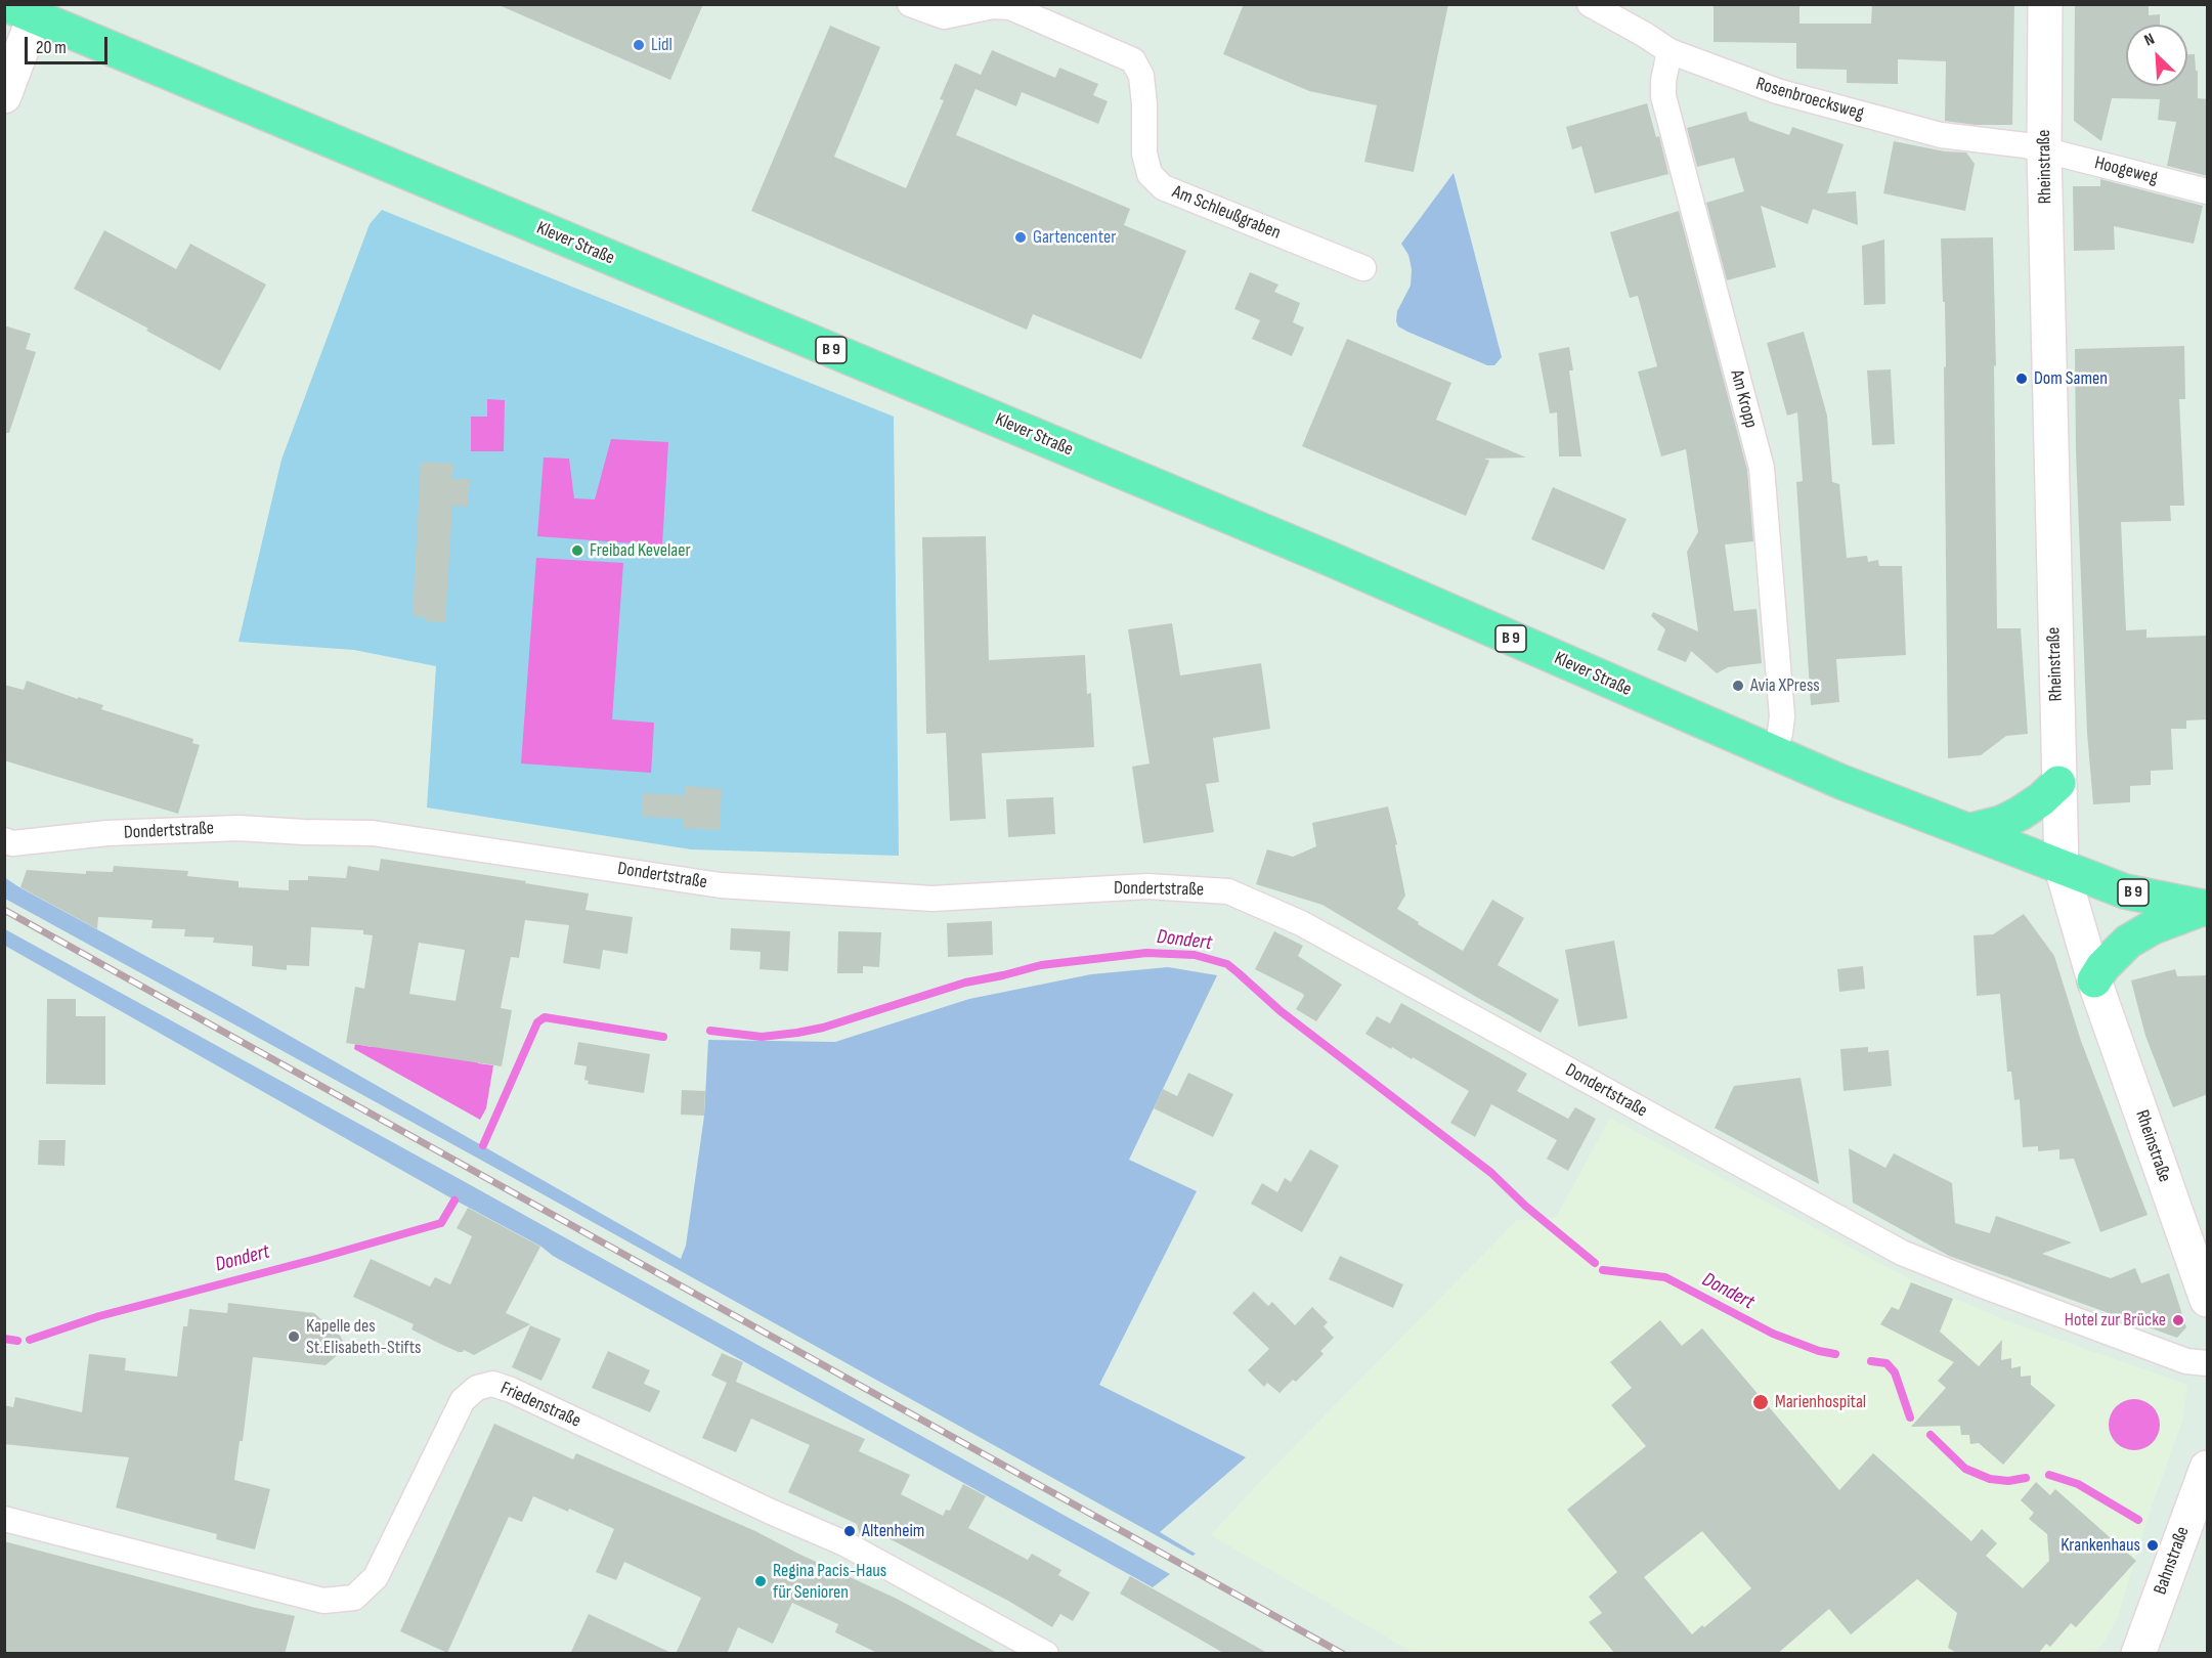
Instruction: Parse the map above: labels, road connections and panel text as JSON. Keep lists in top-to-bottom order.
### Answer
{
  "streets": {
    "main road": [
      "Rheinstraße",
      "Klever Straße",
      "B 9",
      "Bahnstraße"
    ],
    "street": [
      "Rosenbroecksweg",
      "Hoogeweg",
      "Am Schleußgraben",
      "Am Kropp",
      "Dondertstraße",
      "Friedenstraße"
    ]
  },
  "crossings": [
    ["Rosenbroecksweg", "Rheinstraße"],
    ["Rosenbroecksweg", "Hoogeweg"],
    ["Rosenbroecksweg", "Am Kropp"],
    ["Rheinstraße", "Hoogeweg"],
    ["Rheinstraße", "Klever Straße"],
    ["Rheinstraße", "B 9"],
    ["Klever Straße", "B 9"],
    ["Klever Straße", "Am Kropp"]
  ],
  "water": ["Dondert"],
  "places": [
    "Lidl",
    "Gartencenter",
    "Dom Samen",
    "Freibad Kevelaer",
    "Avia XPress",
    "Hotel zur Brücke",
    "Kapelle des St.Elisabeth-Stifts",
    "Marienhospital",
    "Altenheim",
    "Krankenhaus",
    "Regina Pacis-Haus für Senioren"
  ],
  "scale_bar": "20 m",
  "north": "top left"
}
